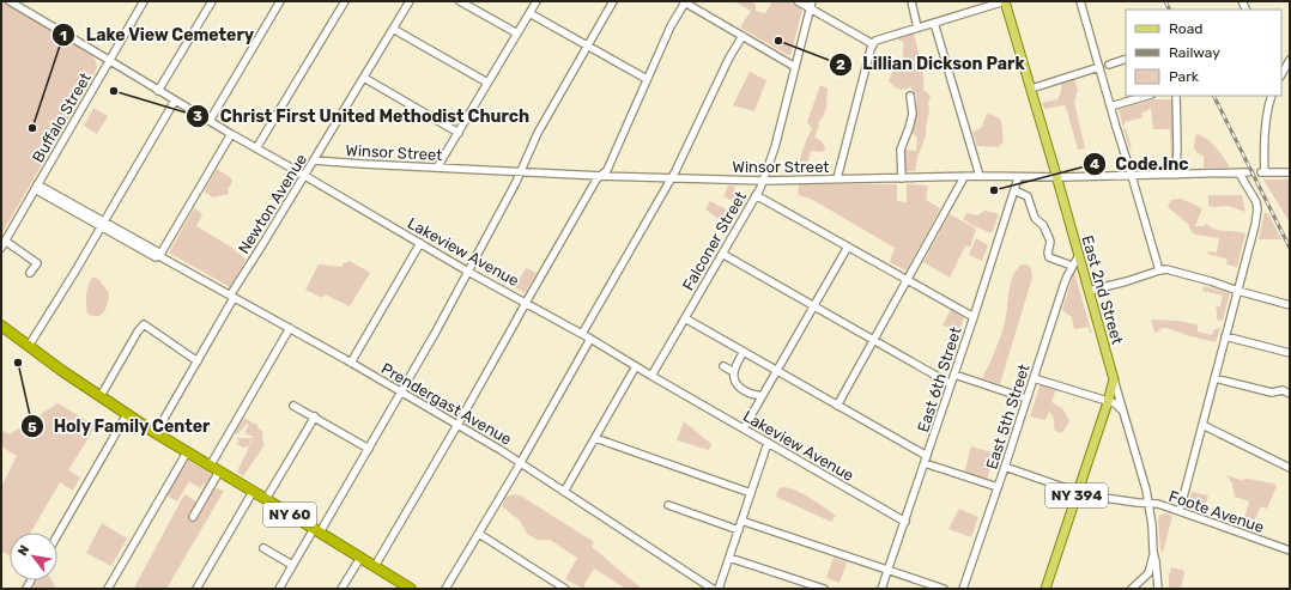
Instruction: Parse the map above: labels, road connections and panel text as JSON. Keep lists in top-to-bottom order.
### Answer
{
  "streets": {
    "highway": ["NY 60"],
    "main road": ["East 2nd Street", "NY 394"],
    "street": [
      "Buffalo Street",
      "Winsor Street",
      "Newton Avenue",
      "Falconer Street",
      "Lakeview Avenue",
      "East 6th Street",
      "Prendergast Avenue",
      "East 5th Street",
      "Foote Avenue"
    ]
  },
  "crossings": [
    ["Buffalo Street", "Lakeview Avenue"],
    ["Buffalo Street", "Prendergast Avenue"],
    ["Winsor Street", "Newton Avenue"],
    ["Winsor Street", "Falconer Street"],
    ["Winsor Street", "East 2nd Street"],
    ["Winsor Street", "East 6th Street"],
    ["Newton Avenue", "Lakeview Avenue"],
    ["Newton Avenue", "Prendergast Avenue"],
    ["Newton Avenue", "NY 60"],
    ["Falconer Street", "Lakeview Avenue"],
    ["Lakeview Avenue", "East 6th Street"],
    ["East 2nd Street", "East 5th Street"],
    ["East 2nd Street", "NY 394"],
    ["East 2nd Street", "Foote Avenue"],
    ["East 5th Street", "Foote Avenue"],
    ["NY 394", "Foote Avenue"]
  ],
  "places": [
    "Lillian Dickson Park",
    "Christ First United Methodist Church",
    "Lake View Cemetery",
    "Code.Inc",
    "Holy Family Center"
  ],
  "legend": ["Road", "Railway", "Park"],
  "north": "top left"
}
